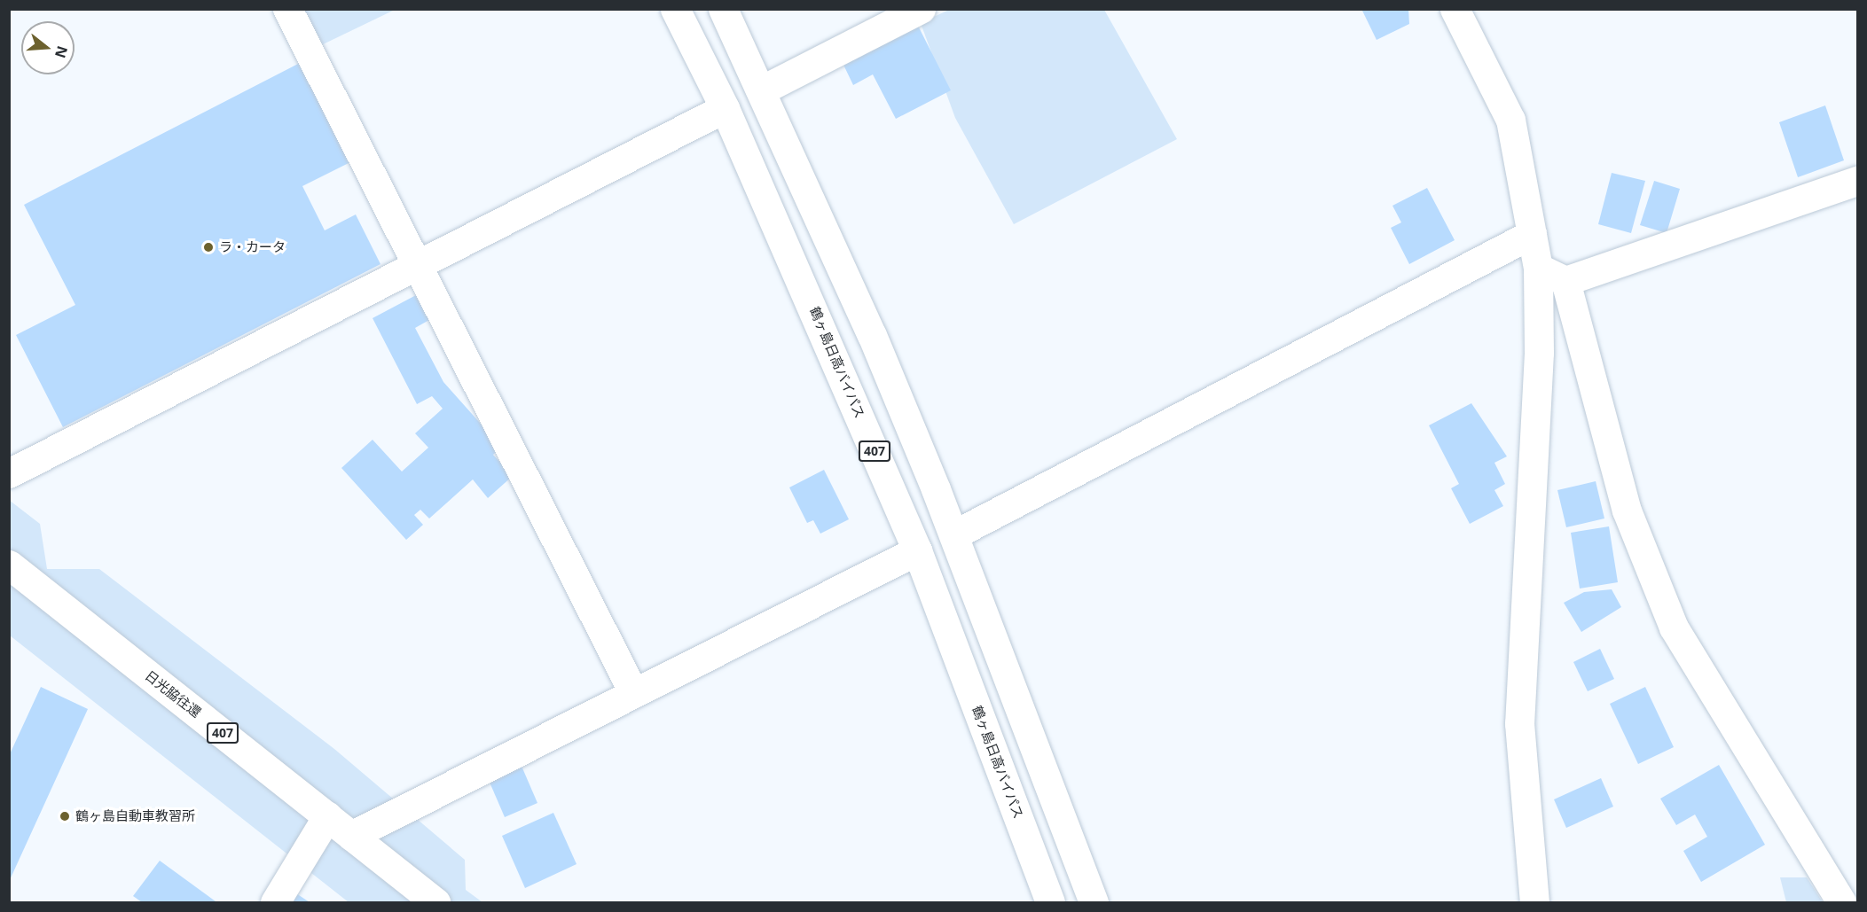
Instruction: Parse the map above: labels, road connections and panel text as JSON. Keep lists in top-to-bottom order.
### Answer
{
  "streets": {
    "main road": ["鶴ヶ島日高バイパス", "407", "日光脇往還"]
  },
  "places": ["ラ・カータ", "鶴ヶ島自動車教習所"],
  "north": "right"
}
